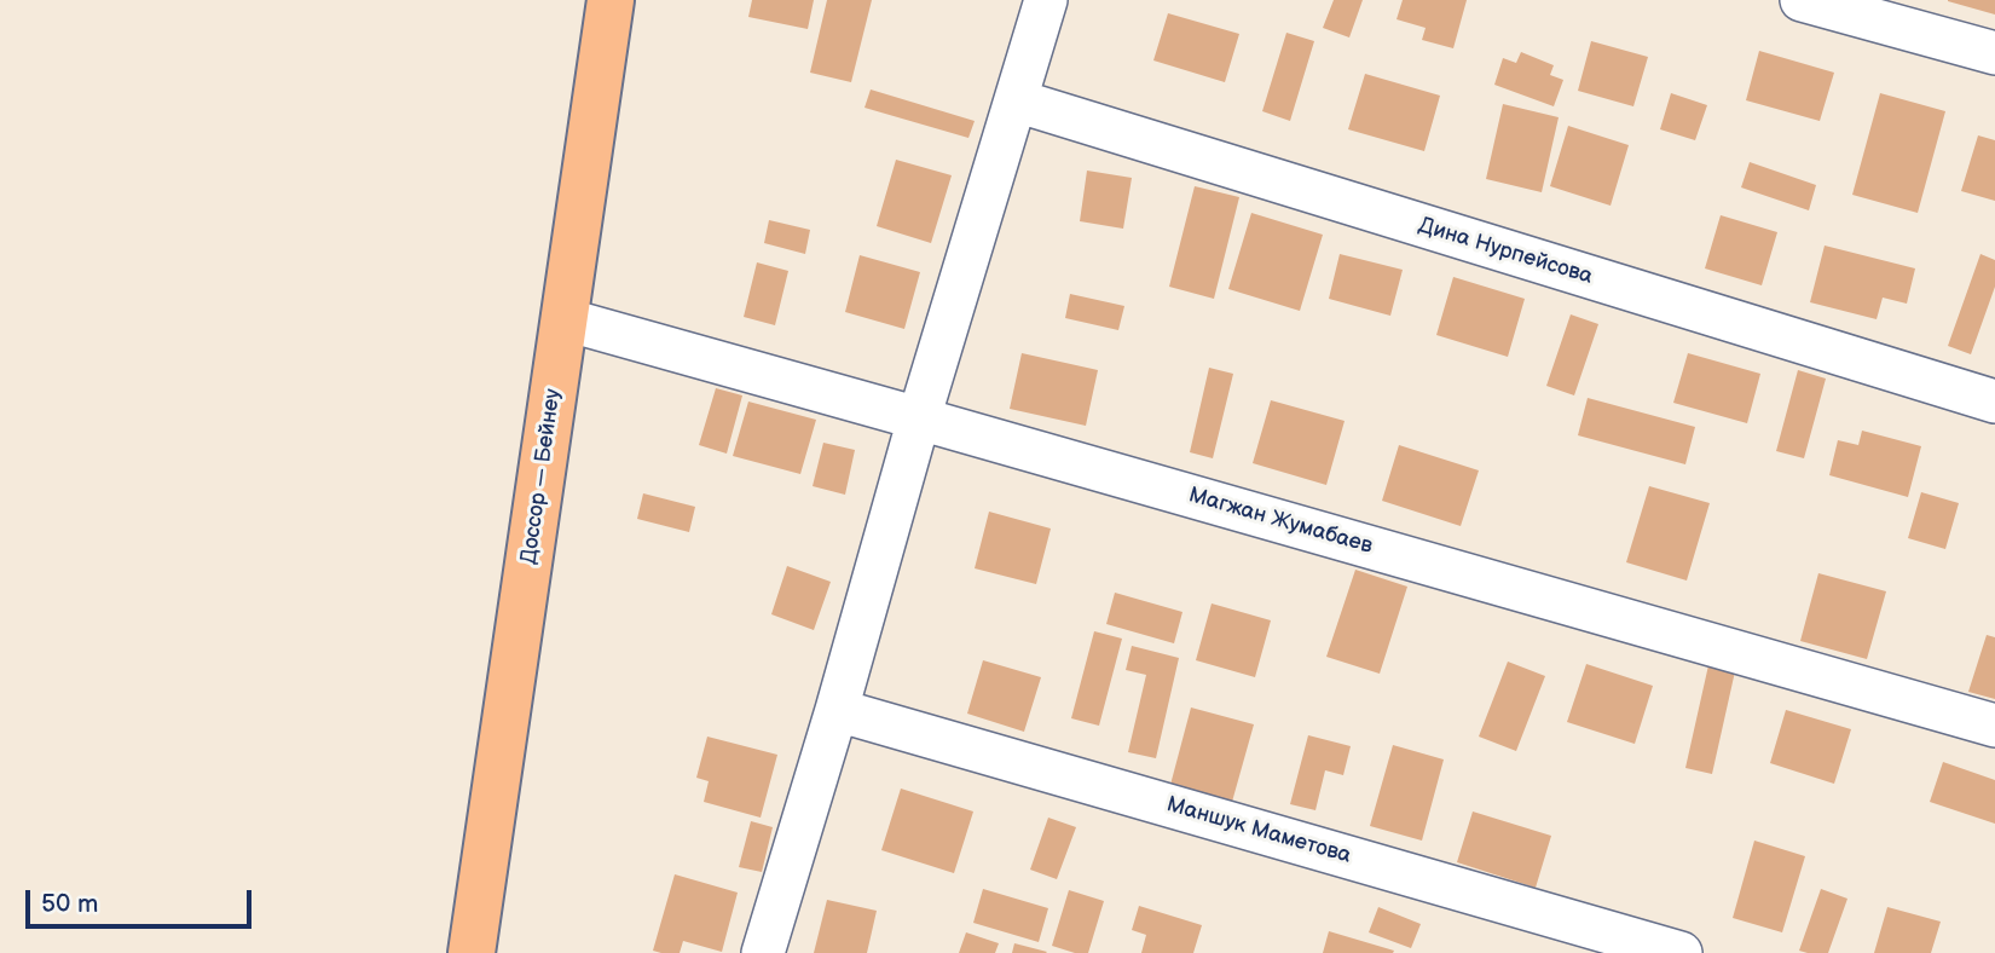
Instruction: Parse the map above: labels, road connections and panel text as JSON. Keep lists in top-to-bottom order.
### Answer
{
  "streets": {
    "highway": ["Доссор — Бейнеу"],
    "street": ["Дина Нурпейсова", "Магжан Жумабаев", "Маншук Маметова"]
  },
  "crossings": [
    ["Доссор — Бейнеу", "Магжан Жумабаев"]
  ],
  "scale_bar": "50 m"
}
